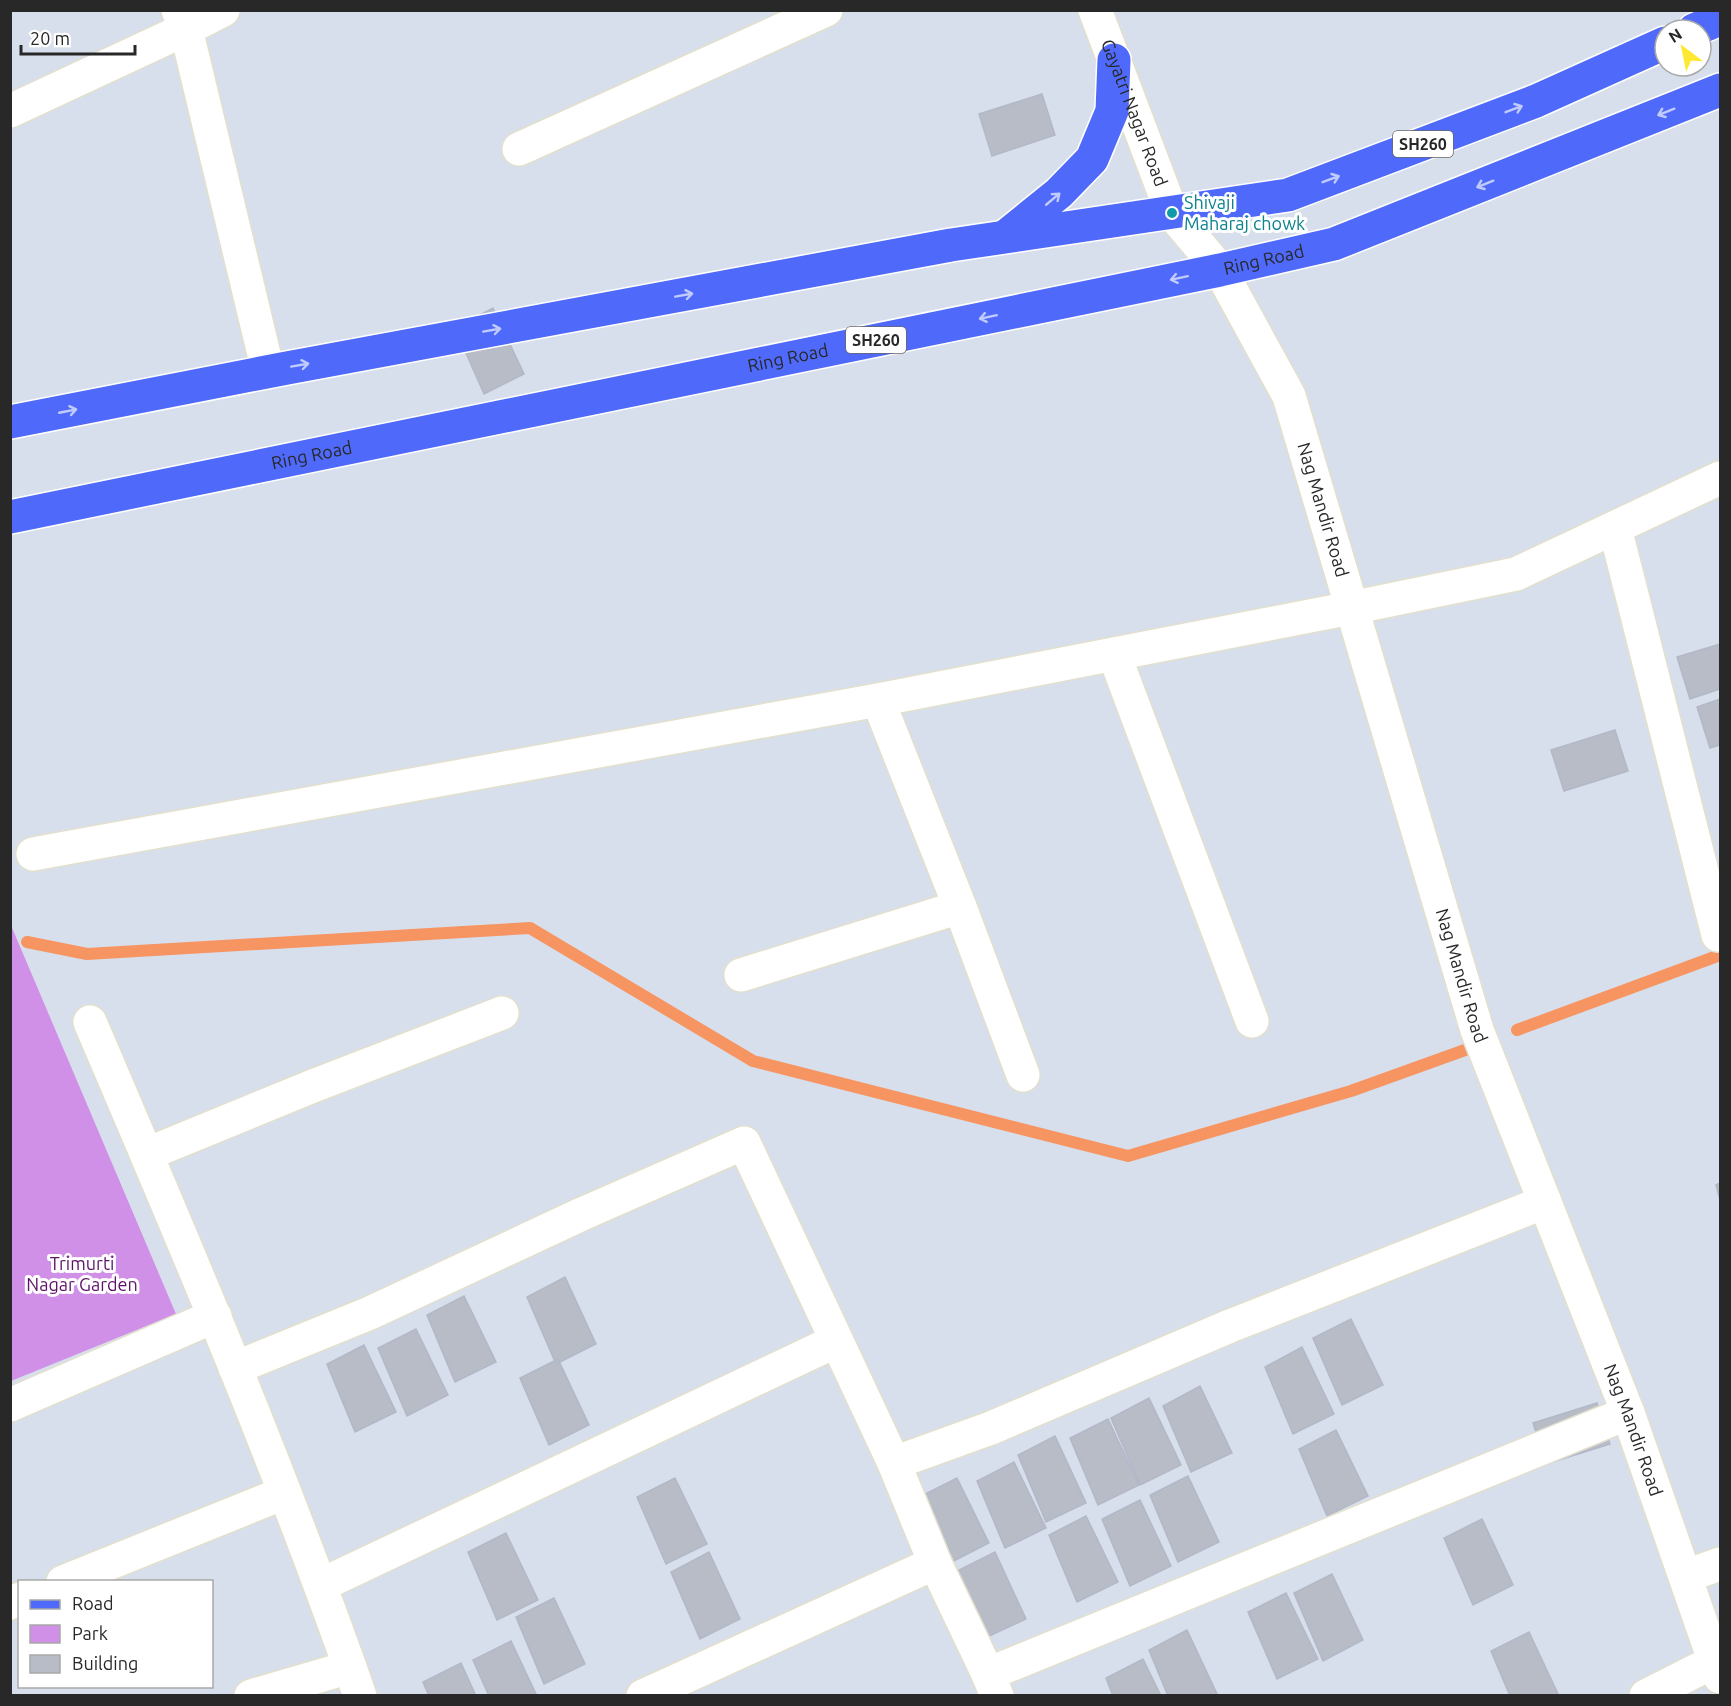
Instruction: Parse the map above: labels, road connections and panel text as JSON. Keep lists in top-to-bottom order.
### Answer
{
  "streets": {
    "main road": ["SH260", "Ring Road"],
    "street": ["Gayatri Nagar Road", "Nag Mandir Road"]
  },
  "crossings": [
    ["Gayatri Nagar Road", "SH260"],
    ["Gayatri Nagar Road", "Ring Road"],
    ["Gayatri Nagar Road", "Nag Mandir Road"],
    ["Ring Road", "Nag Mandir Road"]
  ],
  "parks": ["Trimurti Nagar Garden"],
  "places": ["Shivaji Maharaj chowk"],
  "legend": ["Road", "Park", "Building"],
  "scale_bar": "20 m",
  "north": "top left"
}
